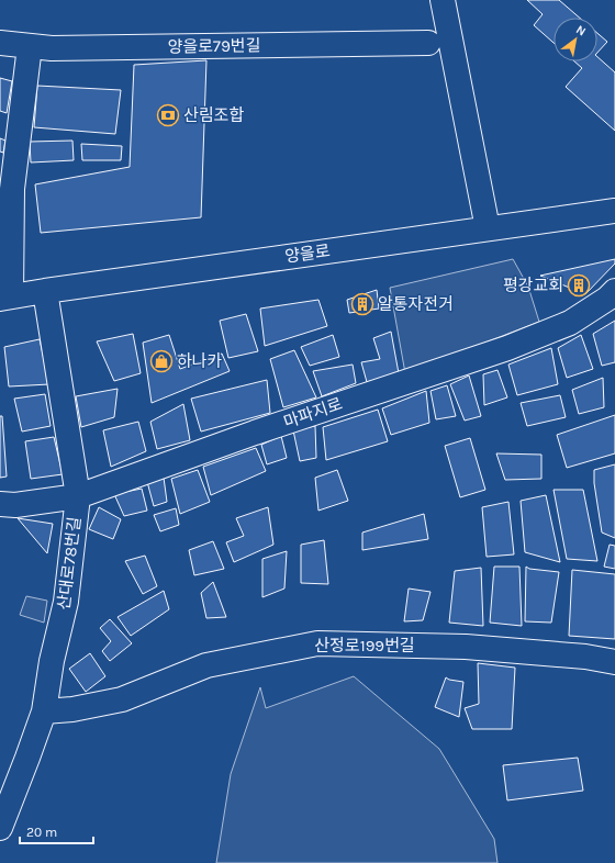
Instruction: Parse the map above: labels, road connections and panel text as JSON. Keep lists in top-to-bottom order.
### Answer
{
  "streets": {
    "street": [
      "양을로79번길",
      "양을로",
      "마파지로",
      "산대로78번길",
      "산정로199번길"
    ]
  },
  "crossings": [
    ["양을로", "산대로78번길"],
    ["마파지로", "산대로78번길"],
    ["산대로78번길", "산정로199번길"]
  ],
  "places": {
    "bank": ["산림조합"],
    "building": ["평강교회", "알통자전거"],
    "shop": ["하나카"]
  },
  "scale_bar": "20 m",
  "north": "top right"
}
